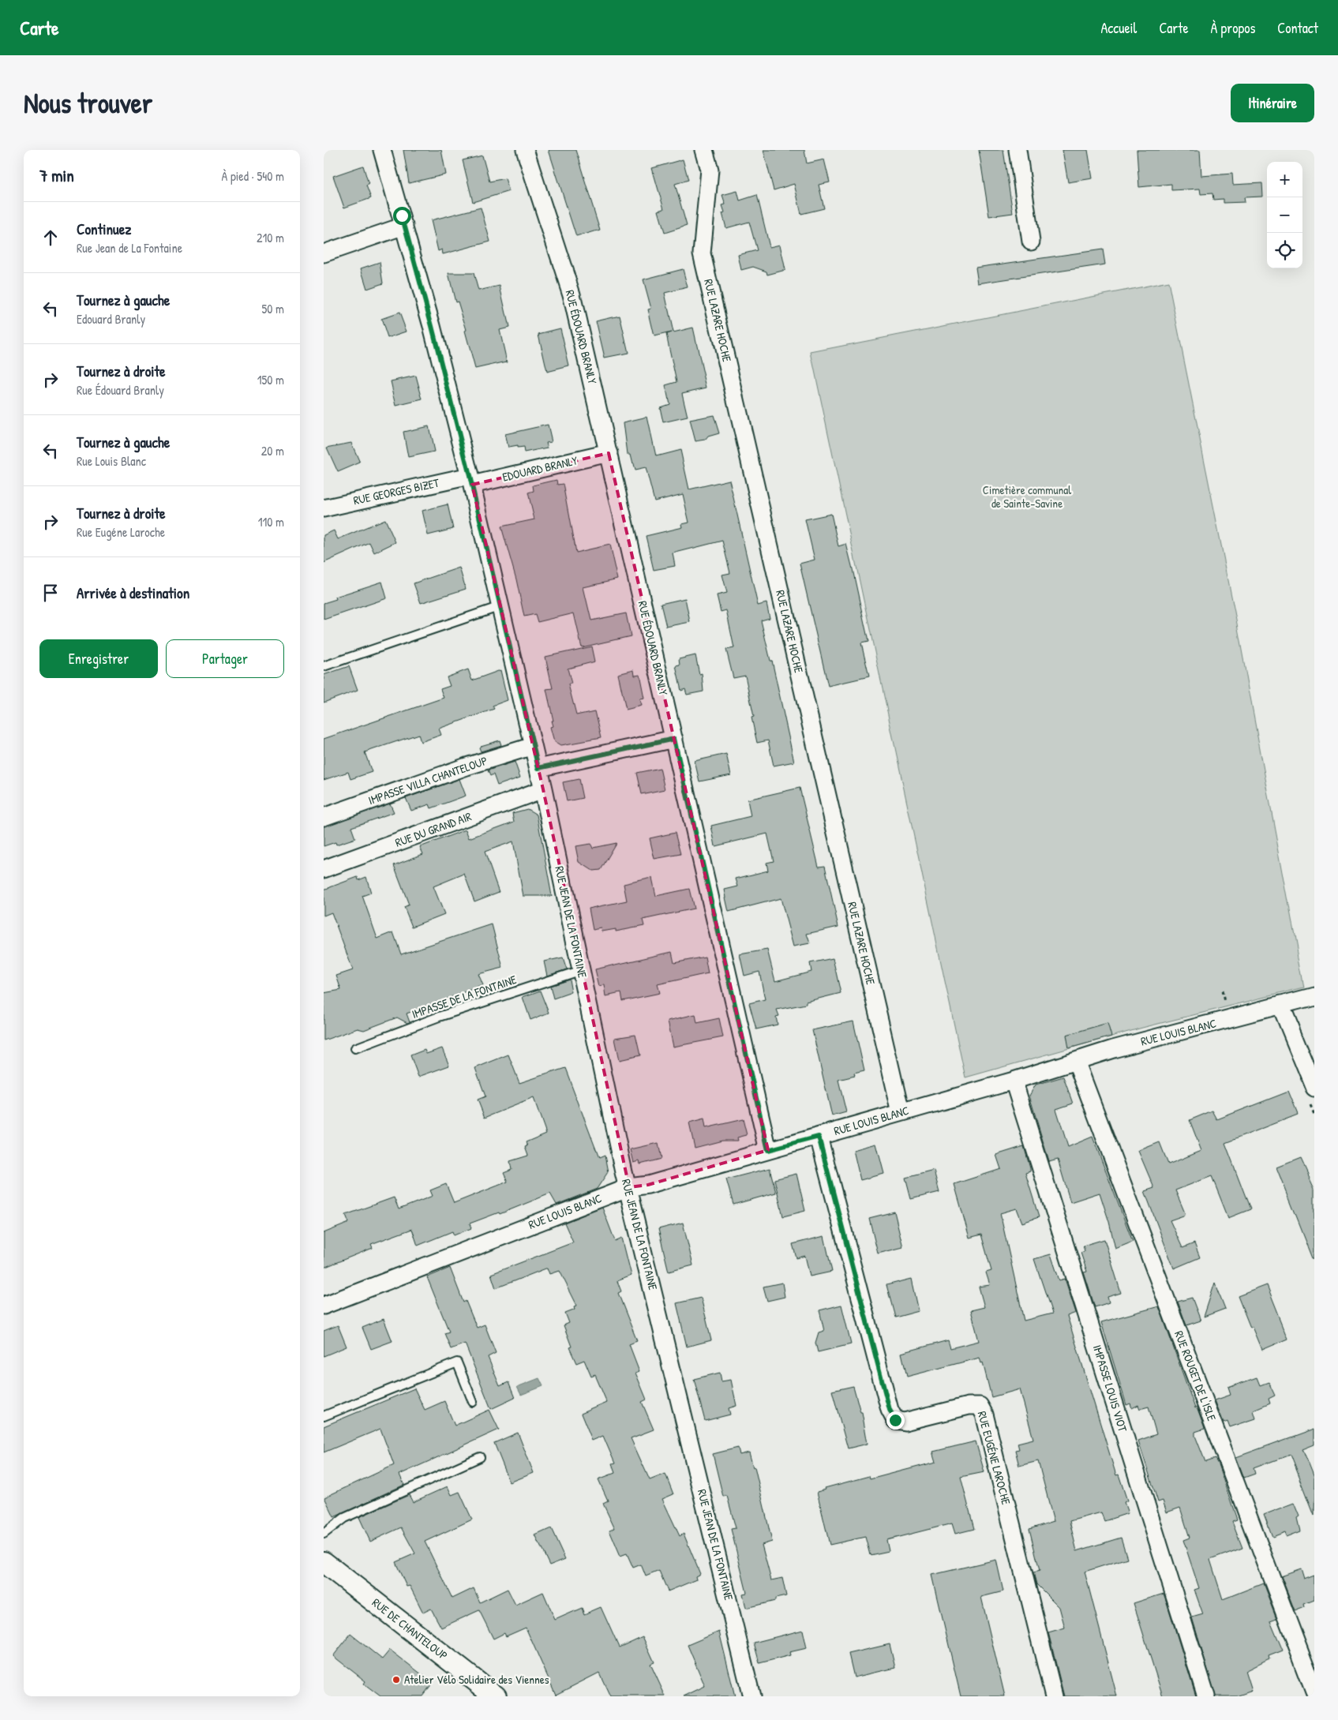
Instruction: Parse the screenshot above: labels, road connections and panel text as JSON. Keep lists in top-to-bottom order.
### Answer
{
  "streets": {
    "street": [
      "RUE LAZARE HOCHE",
      "RUE ÉDOUARD BRANLY",
      "EDOUARD BRANLY",
      "RUE GEORGES BIZET",
      "IMPASSE VILLA CHANTELOUP",
      "RUE DU GRAND AIR",
      "RUE JEAN DE LA FONTAINE",
      "RUE LOUIS BLANC",
      "RUE ROUGET DE L'ISLE",
      "IMPASSE LOUIS VIOT",
      "RUE EUGÉNE LAROCHE",
      "RUE DE CHANTELOUP"
    ],
    "lane": ["IMPASSE DE LA FONTAINE"]
  },
  "crossings": [
    ["RUE LAZARE HOCHE", "RUE LOUIS BLANC"],
    ["RUE ÉDOUARD BRANLY", "EDOUARD BRANLY"],
    ["RUE ÉDOUARD BRANLY", "RUE LOUIS BLANC"],
    ["EDOUARD BRANLY", "RUE GEORGES BIZET"],
    ["EDOUARD BRANLY", "RUE JEAN DE LA FONTAINE"],
    ["RUE GEORGES BIZET", "RUE JEAN DE LA FONTAINE"],
    ["IMPASSE VILLA CHANTELOUP", "RUE JEAN DE LA FONTAINE"],
    ["RUE DU GRAND AIR", "RUE JEAN DE LA FONTAINE"],
    ["RUE JEAN DE LA FONTAINE", "IMPASSE DE LA FONTAINE"],
    ["RUE JEAN DE LA FONTAINE", "RUE LOUIS BLANC"],
    ["RUE LOUIS BLANC", "RUE ROUGET DE L'ISLE"],
    ["RUE LOUIS BLANC", "IMPASSE LOUIS VIOT"],
    ["RUE LOUIS BLANC", "RUE EUGÉNE LAROCHE"]
  ],
  "parks": ["Cimetière communal de Sainte-Savine"],
  "places": ["Atelier Vélo Solidaire des Viennes"],
  "page": {
    "header": "Carte",
    "nav": [
      "Accueil",
      "Carte",
      "À propos",
      "Contact"
    ],
    "buttons": [
      "Itinéraire",
      ["Enregistrer", "Partager"]
    ],
    "title": "Nous trouver",
    "heading": ["7 min", "À pied · 540 m"],
    "map_buttons": ["+", "−"],
    "list": [
      ["Continuez", "Rue Jean de La Fontaine", "210 m"],
      ["Tournez à gauche", "Edouard Branly", "50 m"],
      ["Tournez à droite", "Rue Édouard Branly", "150 m"],
      ["Tournez à gauche", "Rue Louis Blanc", "20 m"],
      ["Tournez à droite", "Rue Eugéne Laroche", "110 m"],
      "Arrivée à destination"
    ]
  }
}
